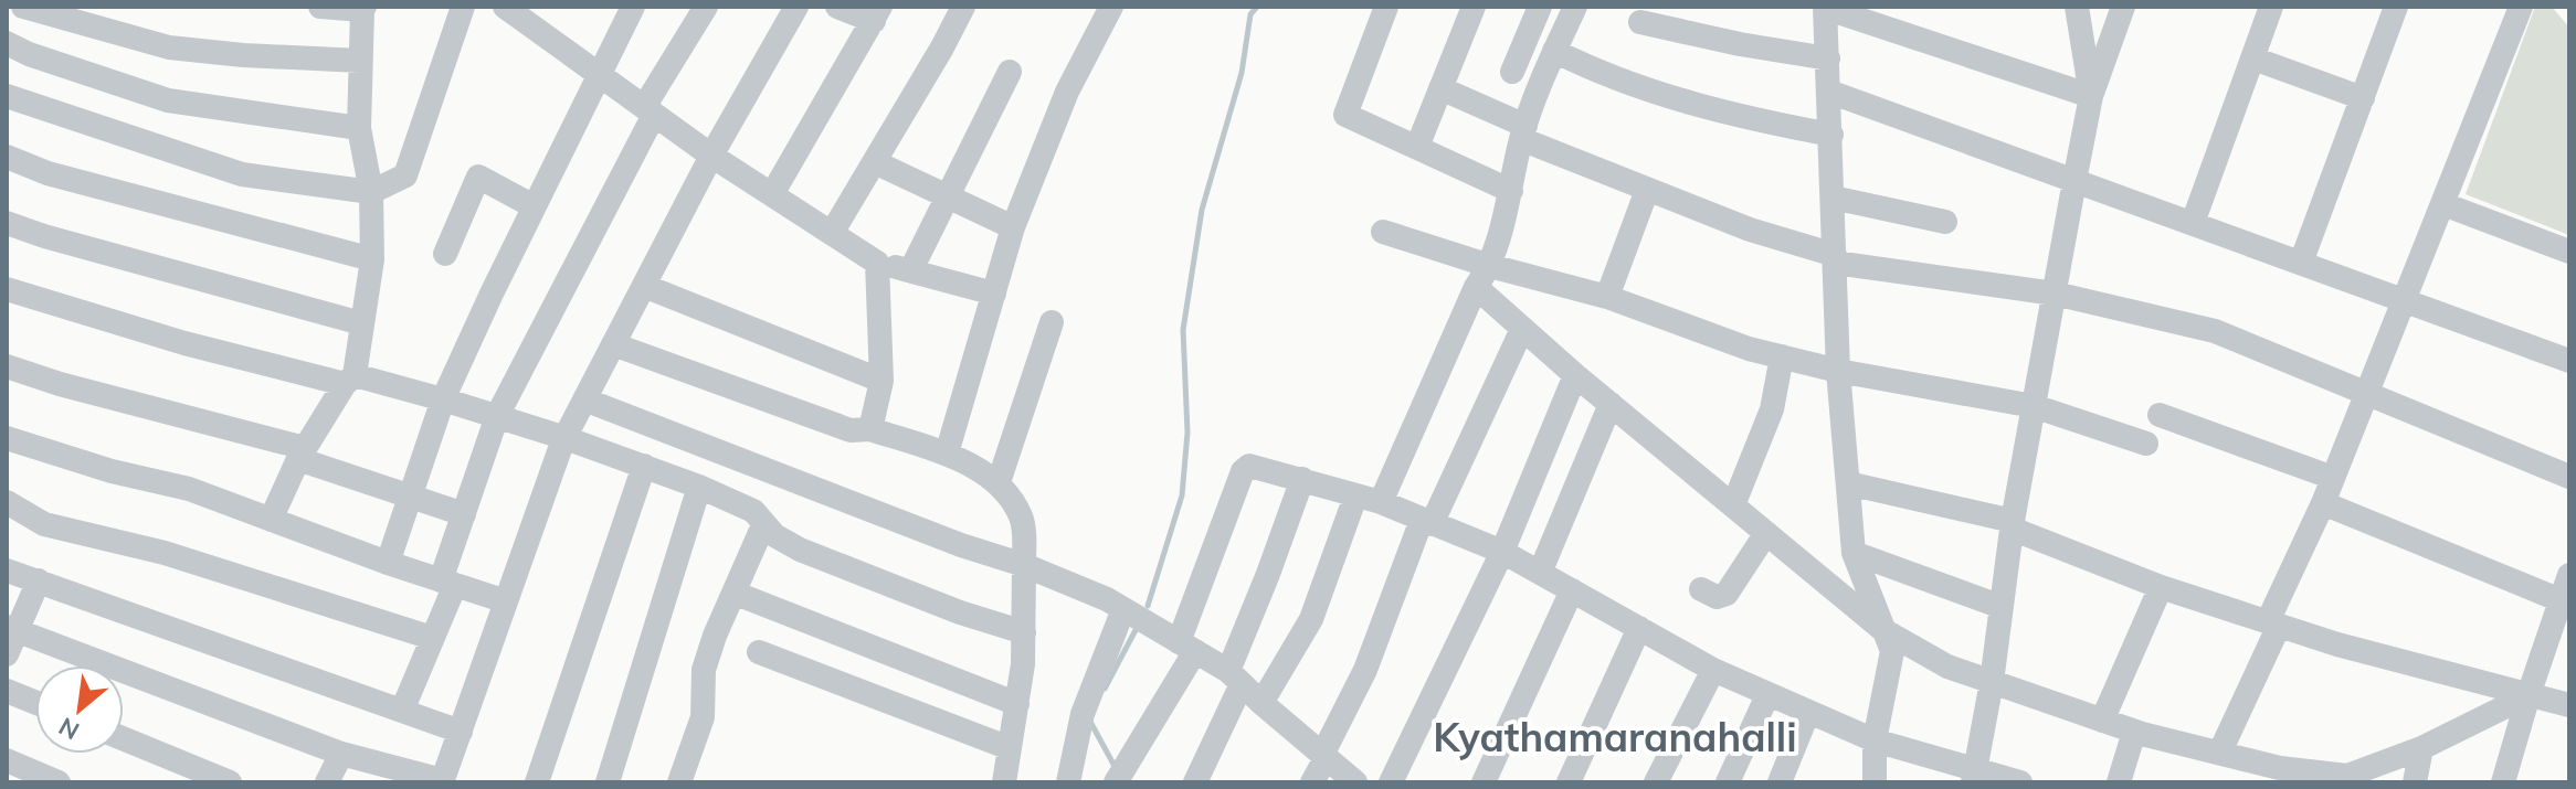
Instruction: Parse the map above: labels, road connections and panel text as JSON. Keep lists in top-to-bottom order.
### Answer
{
  "districts": ["Kyathamaranahalli"],
  "north": "bottom left"
}
